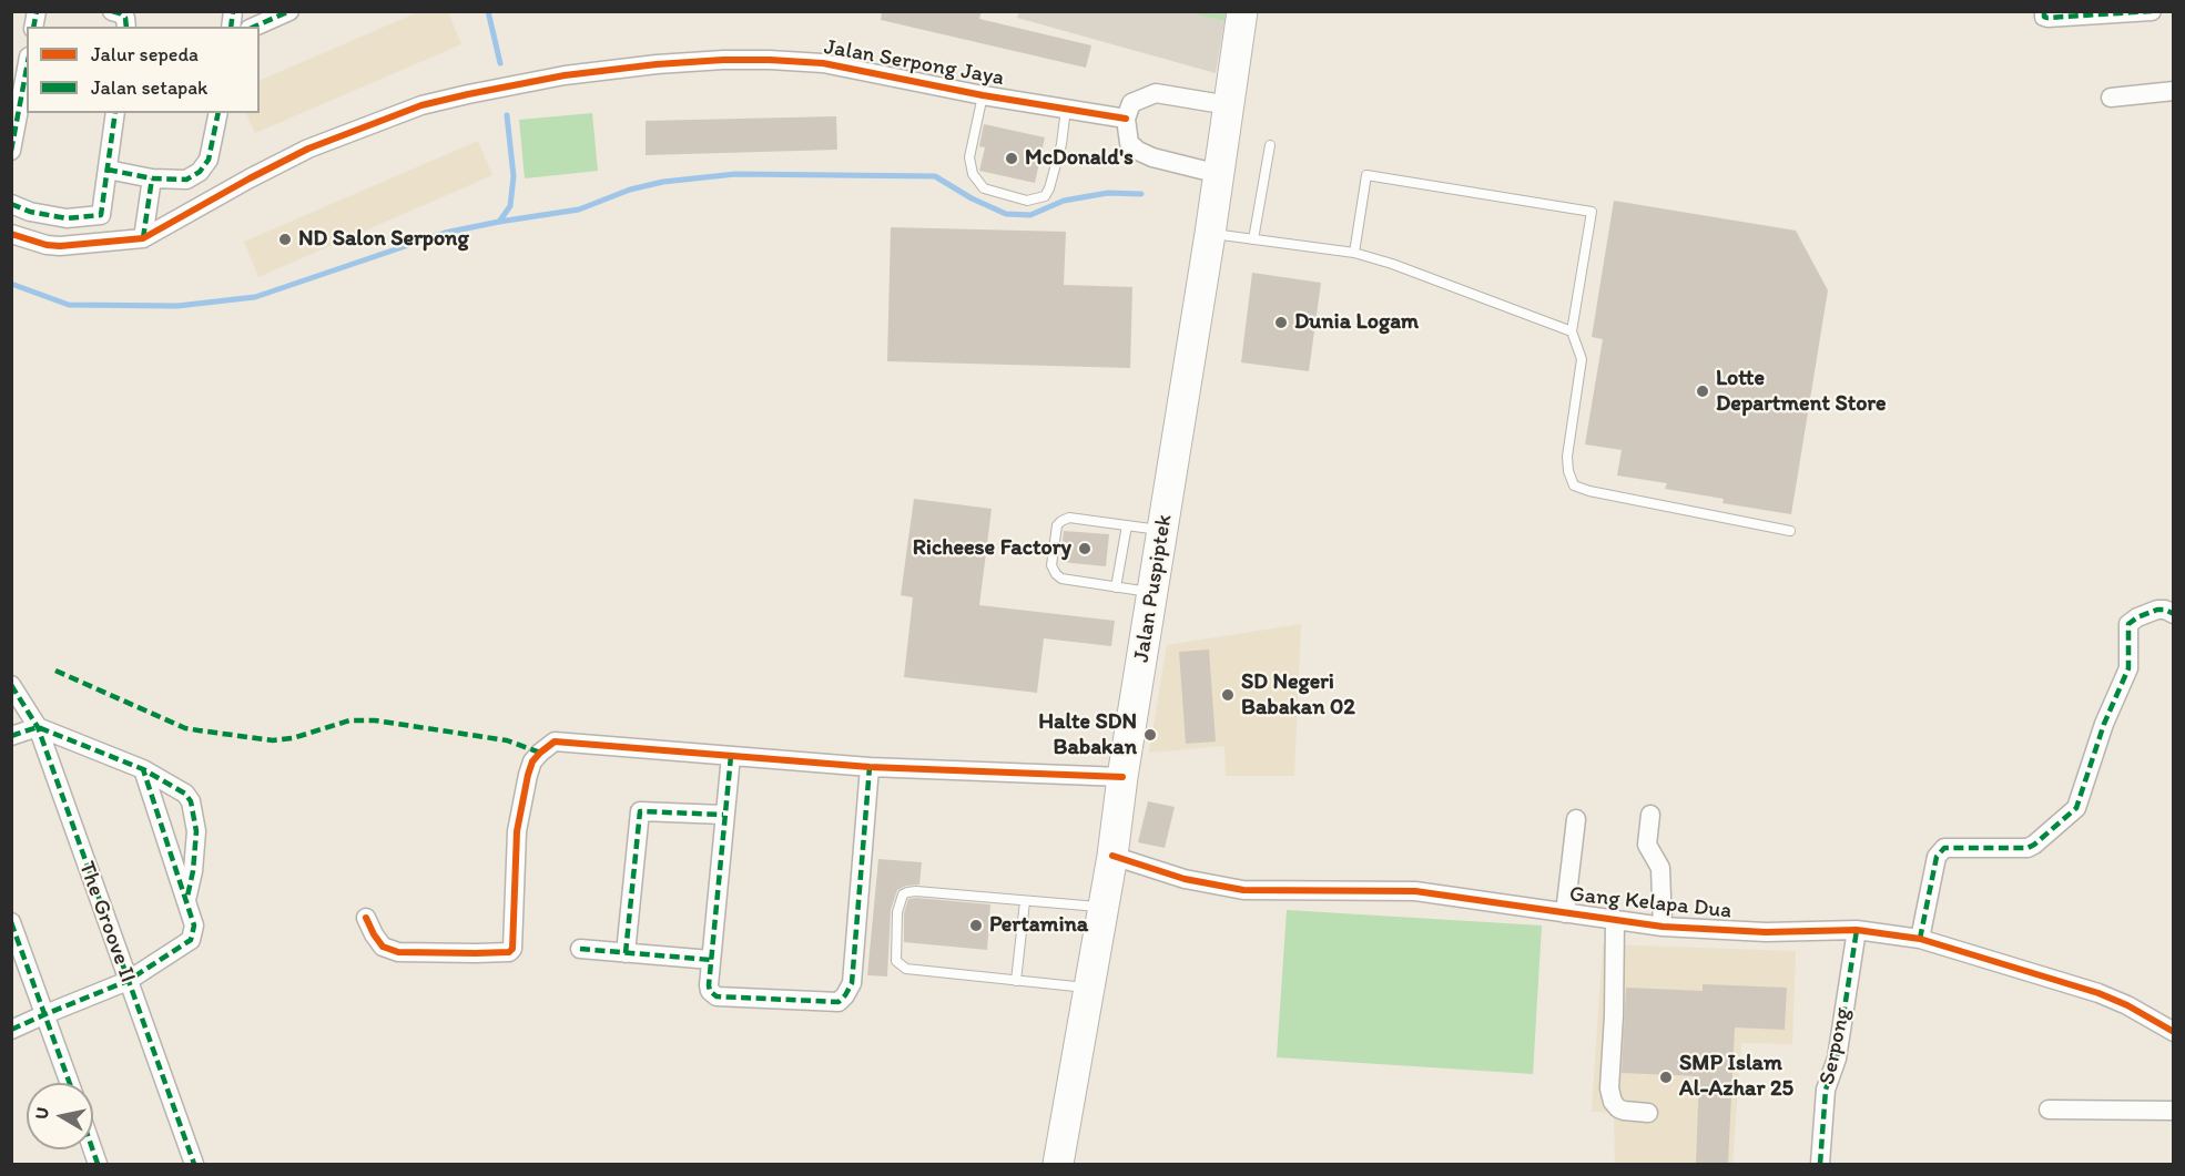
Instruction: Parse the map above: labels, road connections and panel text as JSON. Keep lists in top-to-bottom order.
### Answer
{
  "streets": {
    "main road": ["Jalan Puspiptek"],
    "street": [
      "Jalan Serpong Jaya",
      "Gang Kelapa Dua",
      "The Groove II",
      "Serpong"
    ]
  },
  "crossings": [
    ["Jalan Puspiptek", "Gang Kelapa Dua"],
    ["Gang Kelapa Dua", "Serpong"]
  ],
  "places": [
    "McDonald's",
    "ND Salon Serpong",
    "Dunia Logam",
    "Lotte Department Store",
    "Richeese Factory",
    "SD Negeri Babakan 02",
    "Halte SDN Babakan",
    "Pertamina",
    "SMP Islam Al-Azhar 25"
  ],
  "legend": ["Jalur sepeda", "Jalan setapak"],
  "north": "left"
}
